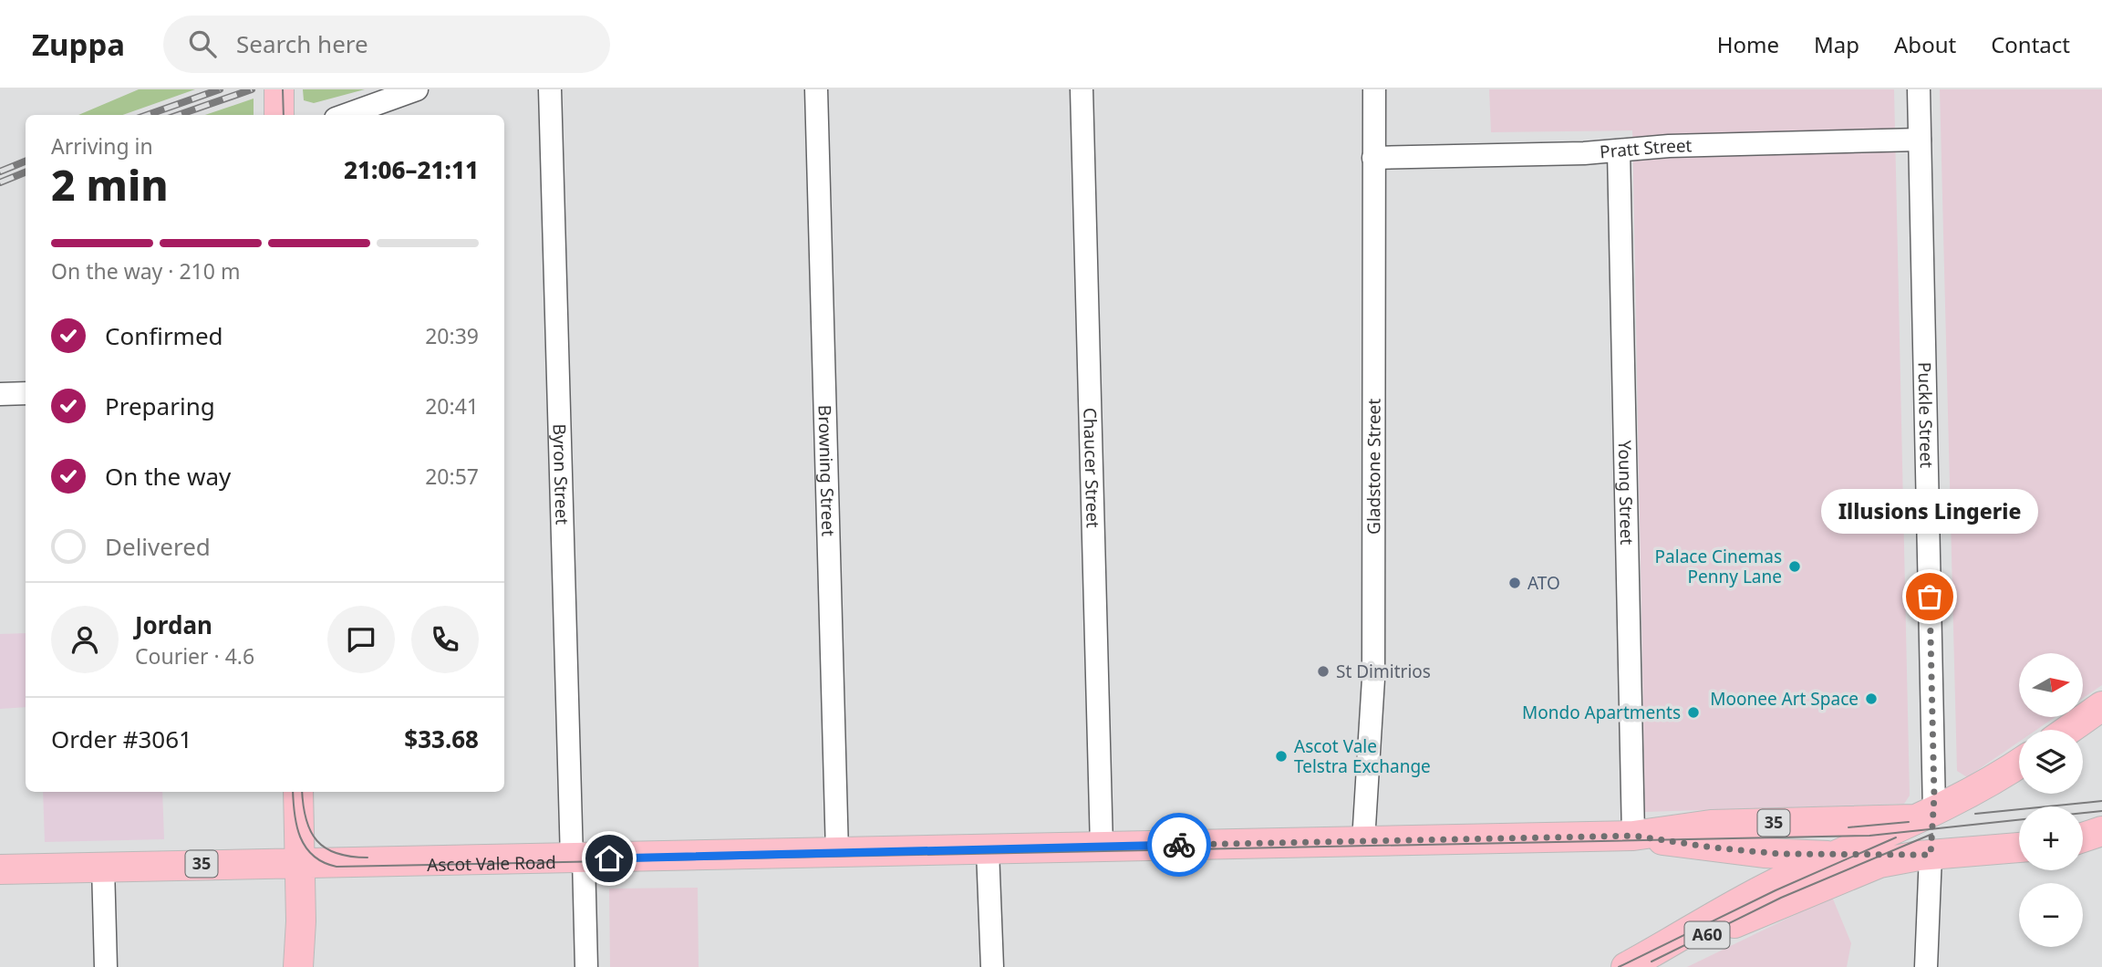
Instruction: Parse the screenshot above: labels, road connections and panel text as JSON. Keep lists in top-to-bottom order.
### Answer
{
  "streets": {
    "main road": [
      "Puckle Street",
      "35",
      "Ascot Vale Road",
      "A60"
    ],
    "street": [
      "Pratt Street",
      "Gladstone Street",
      "Chaucer Street",
      "Browning Street",
      "Byron Street",
      "Young Street"
    ]
  },
  "crossings": [
    ["Pratt Street", "Puckle Street"],
    ["Pratt Street", "Gladstone Street"],
    ["Pratt Street", "Young Street"],
    ["Puckle Street", "Ascot Vale Road"],
    ["Puckle Street", "A60"],
    ["Gladstone Street", "Ascot Vale Road"],
    ["Chaucer Street", "Ascot Vale Road"],
    ["Browning Street", "Ascot Vale Road"],
    ["Byron Street", "Ascot Vale Road"],
    ["Young Street", "Ascot Vale Road"],
    ["Ascot Vale Road", "A60"]
  ],
  "places": [
    "Palace Cinemas Penny Lane",
    "ATO",
    "Illusions Lingerie",
    "St Dimitrios",
    "Moonee Art Space",
    "Mondo Apartments",
    "Ascot Vale Telstra Exchange"
  ],
  "north": "right",
  "page": {
    "header": "Zuppa",
    "search": "Search here",
    "nav": [
      "Home",
      "Map",
      "About",
      "Contact"
    ],
    "heading": ["2 min", "Arriving in", "21:06–21:11"],
    "panel": [
      "Jordan",
      "Courier · 4.6",
      "Order #3061",
      "$33.68"
    ],
    "bar": "On the way · 210 m",
    "list": [
      ["Confirmed", "20:39"],
      ["Preparing", "20:41"],
      ["On the way", "20:57"],
      "Delivered"
    ],
    "bubble": "Illusions Lingerie",
    "map_buttons": ["+", "−"]
  }
}
